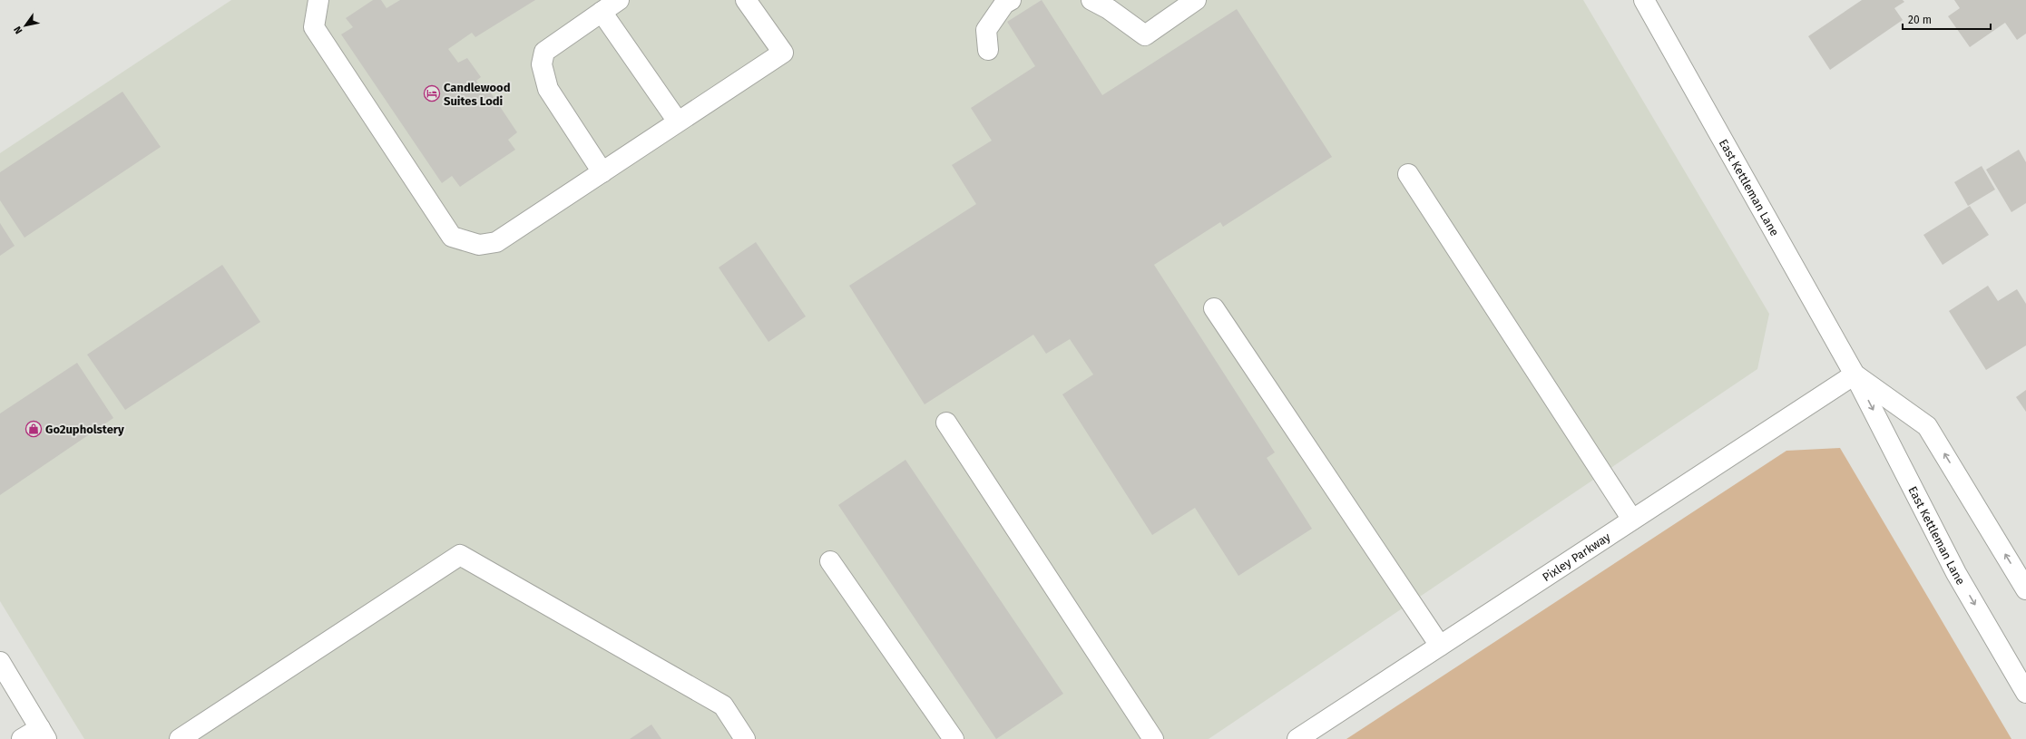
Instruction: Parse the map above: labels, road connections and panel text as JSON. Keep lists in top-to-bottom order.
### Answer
{
  "streets": {
    "street": ["East Kettleman Lane", "Pixley Parkway"]
  },
  "crossings": [
    ["East Kettleman Lane", "Pixley Parkway"]
  ],
  "places": {
    "hotel": ["Candlewood Suites Lodi"],
    "shop": ["Go2upholstery"]
  },
  "scale_bar": "20 m",
  "north": "bottom left"
}
